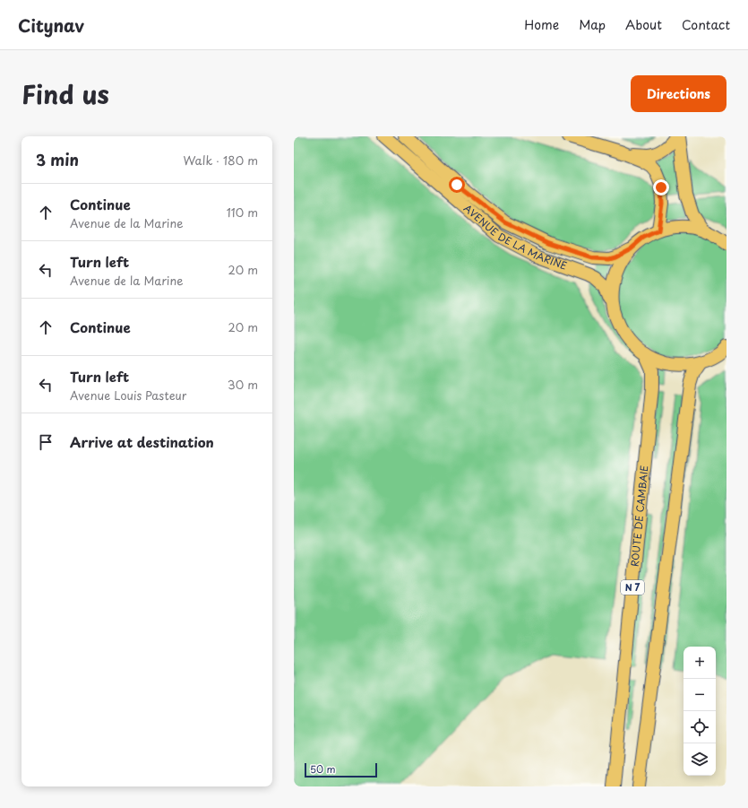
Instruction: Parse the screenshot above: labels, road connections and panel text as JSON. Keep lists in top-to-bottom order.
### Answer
{
  "streets": {
    "main road": ["AVENUE DE LA MARINE", "ROUTE DE CAMBAIE", "N 7"]
  },
  "scale_bar": "50 m",
  "page": {
    "header": "Citynav",
    "nav": [
      "Home",
      "Map",
      "About",
      "Contact"
    ],
    "title": "Find us",
    "buttons": "Directions",
    "heading": ["3 min", "Walk · 180 m"],
    "list": [
      ["Continue", "Avenue de la Marine", "110 m"],
      ["Turn left", "Avenue de la Marine", "20 m"],
      ["Continue", "20 m"],
      ["Turn left", "Avenue Louis Pasteur", "30 m"],
      "Arrive at destination"
    ],
    "map_buttons": ["+", "−"],
    "scale": "50 m"
  }
}
